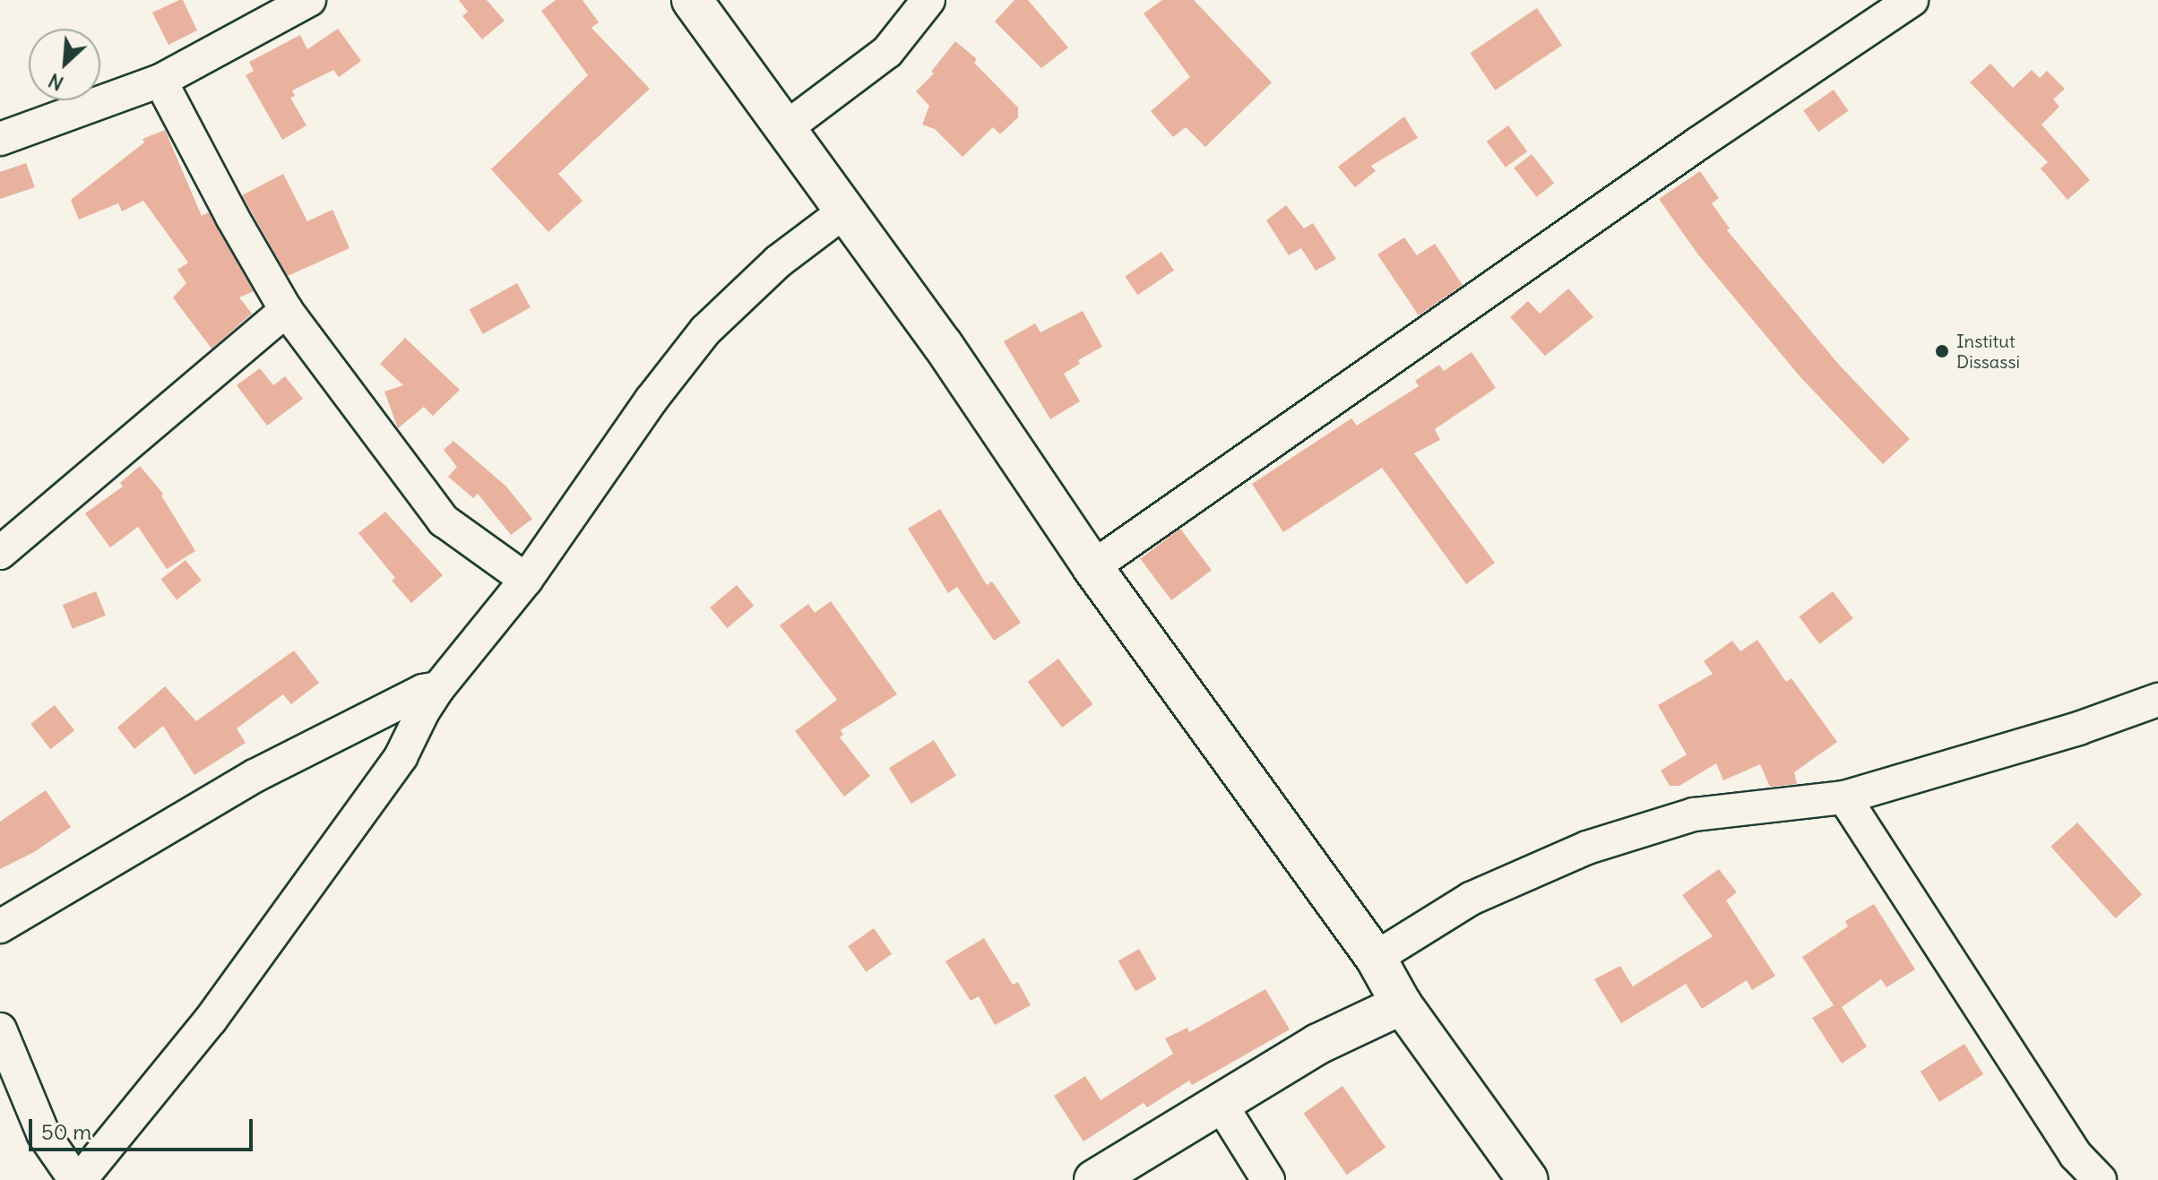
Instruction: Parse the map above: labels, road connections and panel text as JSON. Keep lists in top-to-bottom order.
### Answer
{
  "places": ["Institut Dissassi"],
  "scale_bar": "50 m",
  "north": "bottom left"
}
